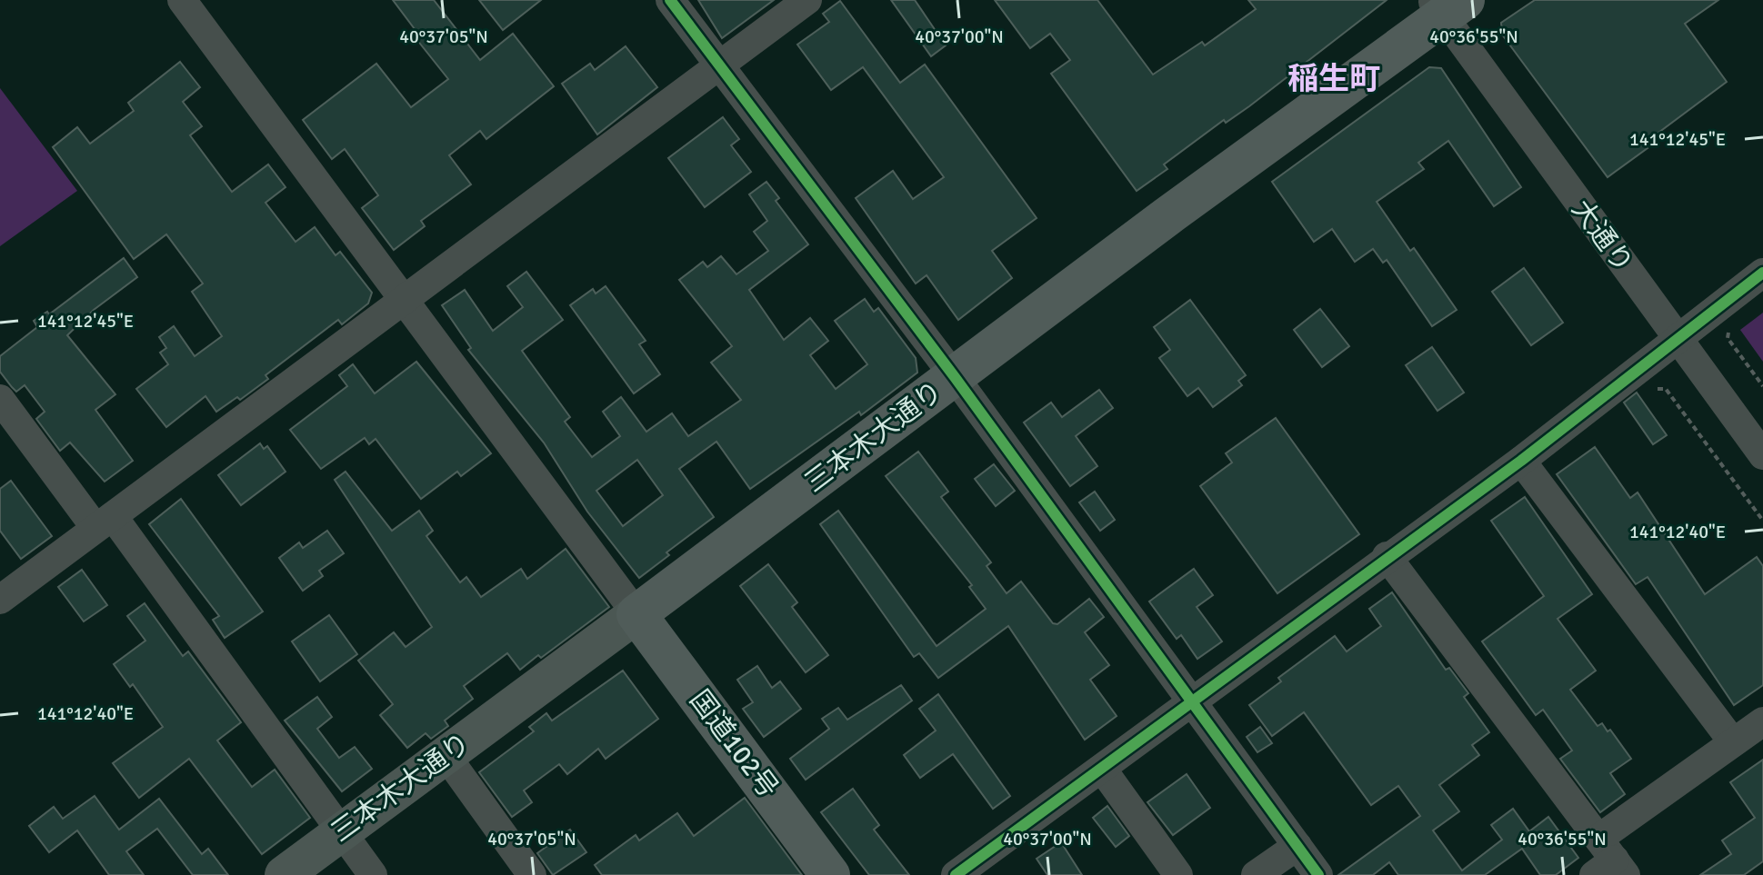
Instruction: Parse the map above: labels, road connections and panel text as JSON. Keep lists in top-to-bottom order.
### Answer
{
  "streets": {
    "highway": ["三本木大通り", "国道102号"],
    "street": ["大通り"]
  },
  "crossings": [
    ["大通り", "三本木大通り"],
    ["三本木大通り", "国道102号"]
  ],
  "districts": ["稲生町"],
  "coordinates": [
    "40°37'05\"N",
    "40°37'00\"N",
    "40°36'55\"N",
    "141°12'45\"E",
    "141°12'40\"E"
  ]
}
